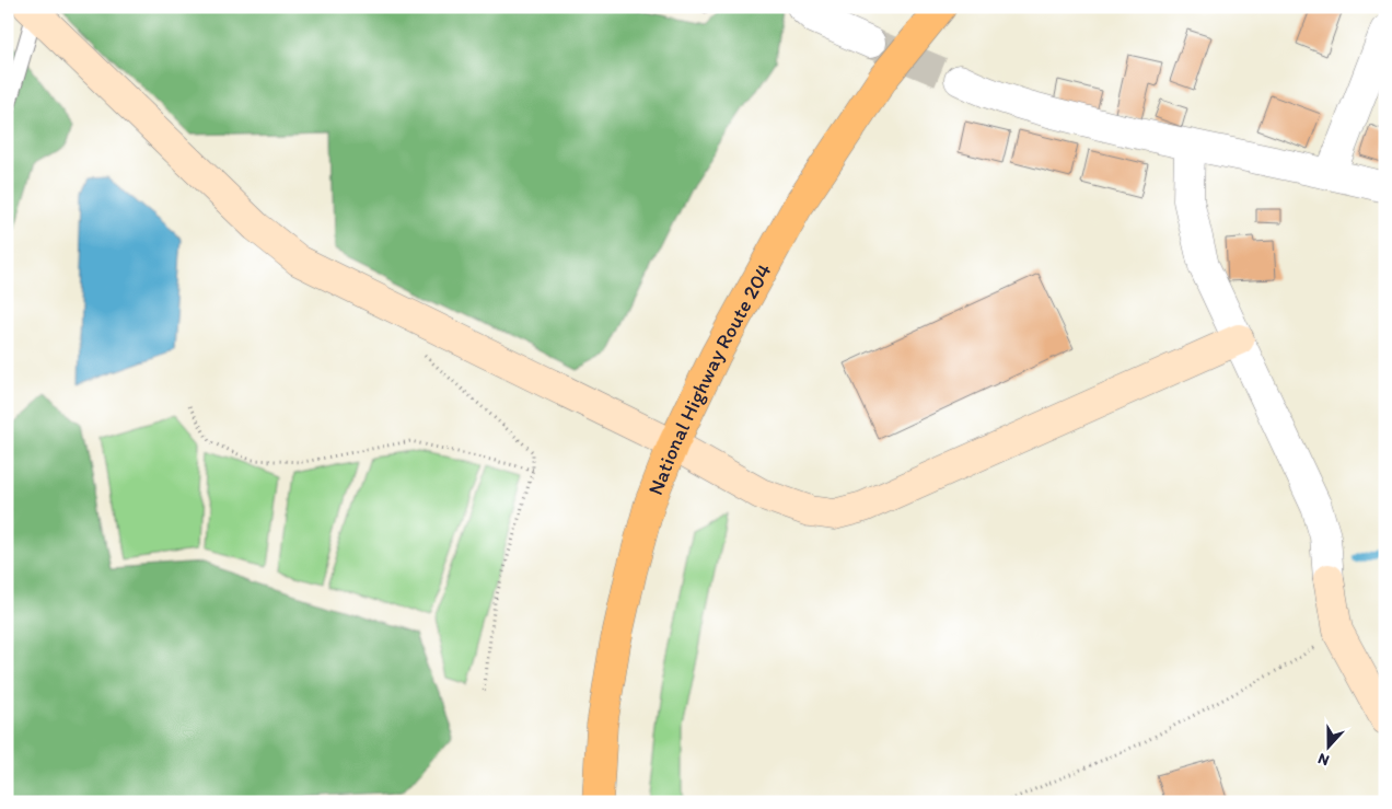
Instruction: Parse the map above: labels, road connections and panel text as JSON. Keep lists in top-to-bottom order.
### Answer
{
  "streets": {
    "highway": ["National Highway Route 204"]
  },
  "north": "bottom"
}
